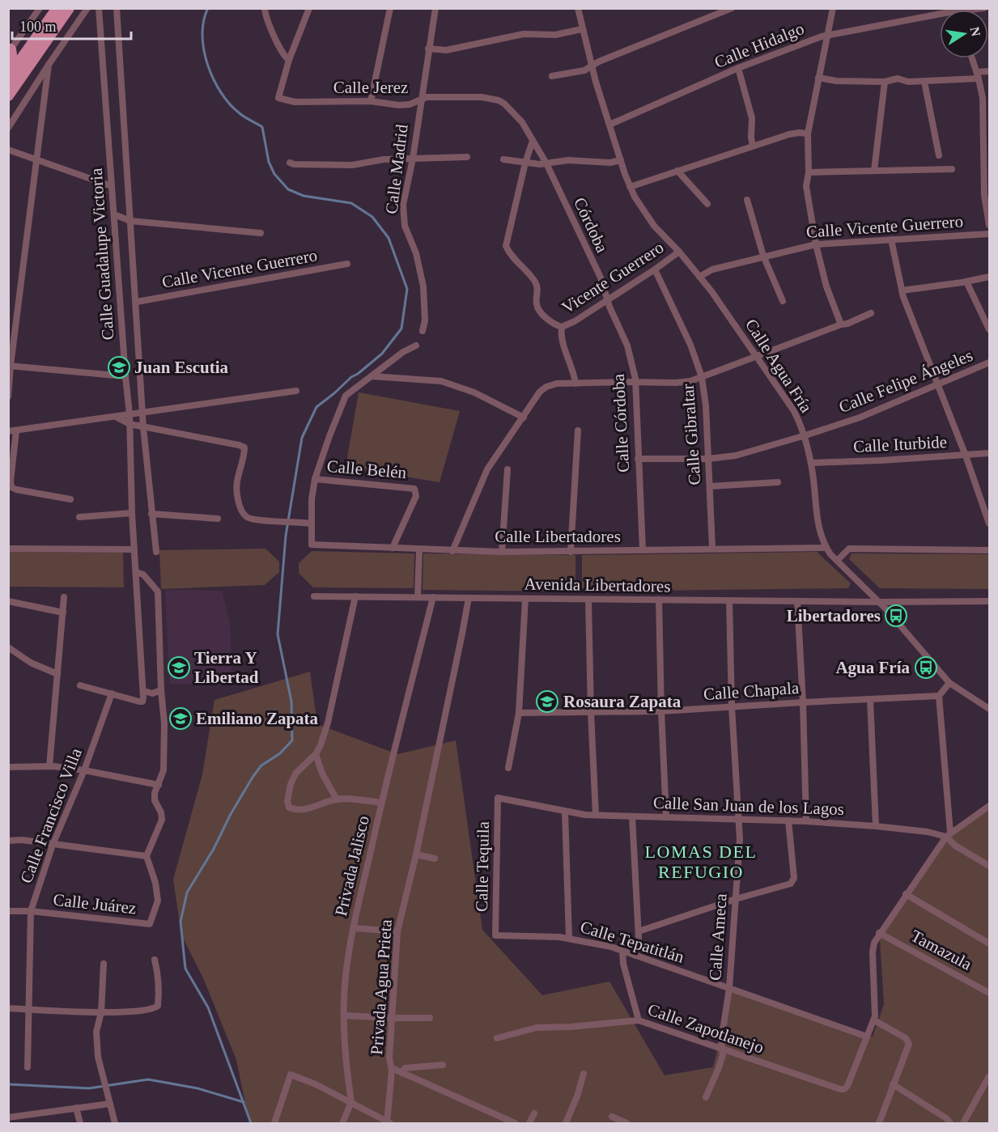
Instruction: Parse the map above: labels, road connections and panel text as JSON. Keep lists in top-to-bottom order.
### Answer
{
  "streets": {
    "street": [
      "Calle Hidalgo",
      "Calle Jerez",
      "Calle Madrid",
      "Córdoba",
      "Calle Vicente Guerrero",
      "Calle Guadalupe Victoria",
      "Vicente Guerrero",
      "Calle Agua Fría",
      "Calle Felipe Ángeles",
      "Calle Córdoba",
      "Calle Gibraltar",
      "Calle Iturbide",
      "Calle Belén",
      "Calle Libertadores",
      "Avenida Libertadores",
      "Calle Chapala",
      "Calle San Juan de los Lagos",
      "Calle Francisco Villa",
      "Privada Jalisco",
      "Calle Tequila",
      "Calle Juárez",
      "Calle Ameca",
      "Calle Tepatitlán",
      "Tamazula",
      "Privada Agua Prieta",
      "Calle Zapotlanejo"
    ]
  },
  "crossings": [
    ["Calle Hidalgo", "Calle Agua Fría"],
    ["Calle Jerez", "Calle Madrid"],
    ["Calle Jerez", "Córdoba"],
    ["Córdoba", "Vicente Guerrero"],
    ["Córdoba", "Calle Córdoba"],
    ["Calle Vicente Guerrero", "Calle Guadalupe Victoria"],
    ["Calle Vicente Guerrero", "Calle Agua Fría"],
    ["Calle Guadalupe Victoria", "Calle Francisco Villa"],
    ["Vicente Guerrero", "Calle Agua Fría"],
    ["Vicente Guerrero", "Calle Córdoba"],
    ["Vicente Guerrero", "Calle Gibraltar"],
    ["Calle Agua Fría", "Calle Felipe Ángeles"],
    ["Calle Agua Fría", "Calle Iturbide"],
    ["Calle Agua Fría", "Calle Libertadores"],
    ["Calle Agua Fría", "Avenida Libertadores"],
    ["Calle Felipe Ángeles", "Calle Córdoba"],
    ["Calle Felipe Ángeles", "Calle Gibraltar"],
    ["Calle Córdoba", "Calle Libertadores"],
    ["Calle Gibraltar", "Calle Libertadores"],
    ["Calle Belén", "Calle Libertadores"],
    ["Avenida Libertadores", "Privada Jalisco"],
    ["Avenida Libertadores", "Calle Ameca"],
    ["Avenida Libertadores", "Privada Agua Prieta"],
    ["Calle Chapala", "Calle Ameca"],
    ["Calle San Juan de los Lagos", "Calle Tequila"],
    ["Calle San Juan de los Lagos", "Calle Ameca"],
    ["Calle Francisco Villa", "Calle Juárez"],
    ["Calle Tequila", "Calle Tepatitlán"],
    ["Calle Ameca", "Calle Tepatitlán"],
    ["Calle Ameca", "Calle Zapotlanejo"],
    ["Calle Tepatitlán", "Calle Zapotlanejo"]
  ],
  "districts": ["LOMAS DEL REFUGIO"],
  "places": {
    "school or university": [
      "Juan Escutia",
      "Tierra Y Libertad",
      "Rosaura Zapata",
      "Emiliano Zapata"
    ],
    "bus stop": ["Libertadores", "Agua Fría"]
  },
  "scale_bar": "100 m",
  "north": "right"
}
